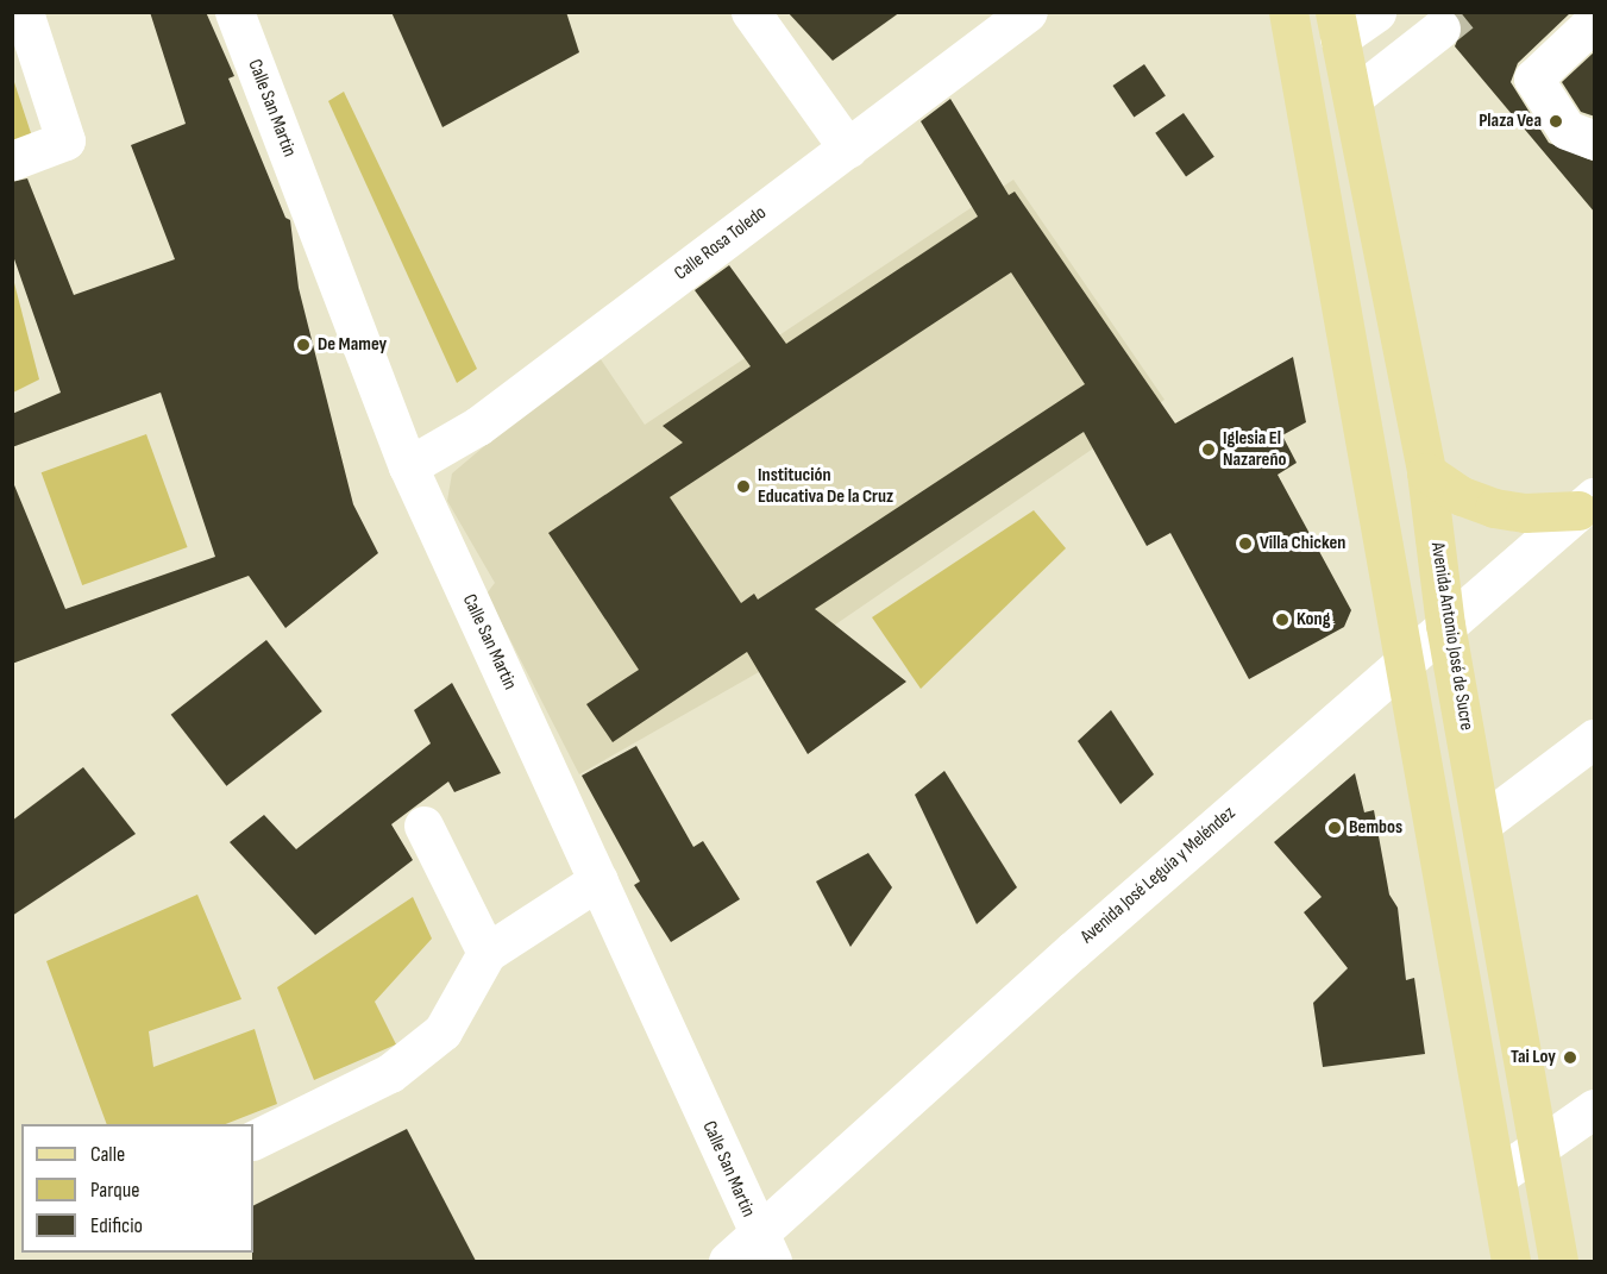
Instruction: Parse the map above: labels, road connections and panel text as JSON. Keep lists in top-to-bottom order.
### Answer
{
  "streets": {
    "main road": ["Avenida Antonio José de Sucre"],
    "street": ["Calle San Martin", "Calle Rosa Toledo", "Avenida José Leguía y Meléndez"]
  },
  "crossings": [
    ["Calle San Martin", "Calle Rosa Toledo"],
    ["Calle San Martin", "Avenida José Leguía y Meléndez"],
    ["Avenida Antonio José de Sucre", "Avenida José Leguía y Meléndez"]
  ],
  "places": [
    "Plaza Vea",
    "De Mamey",
    "Iglesia El Nazareño",
    "Institución Educativa De la Cruz",
    "Villa Chicken",
    "Kong",
    "Bembos",
    "Tai Loy"
  ],
  "legend": ["Calle", "Parque", "Edificio"]
}
